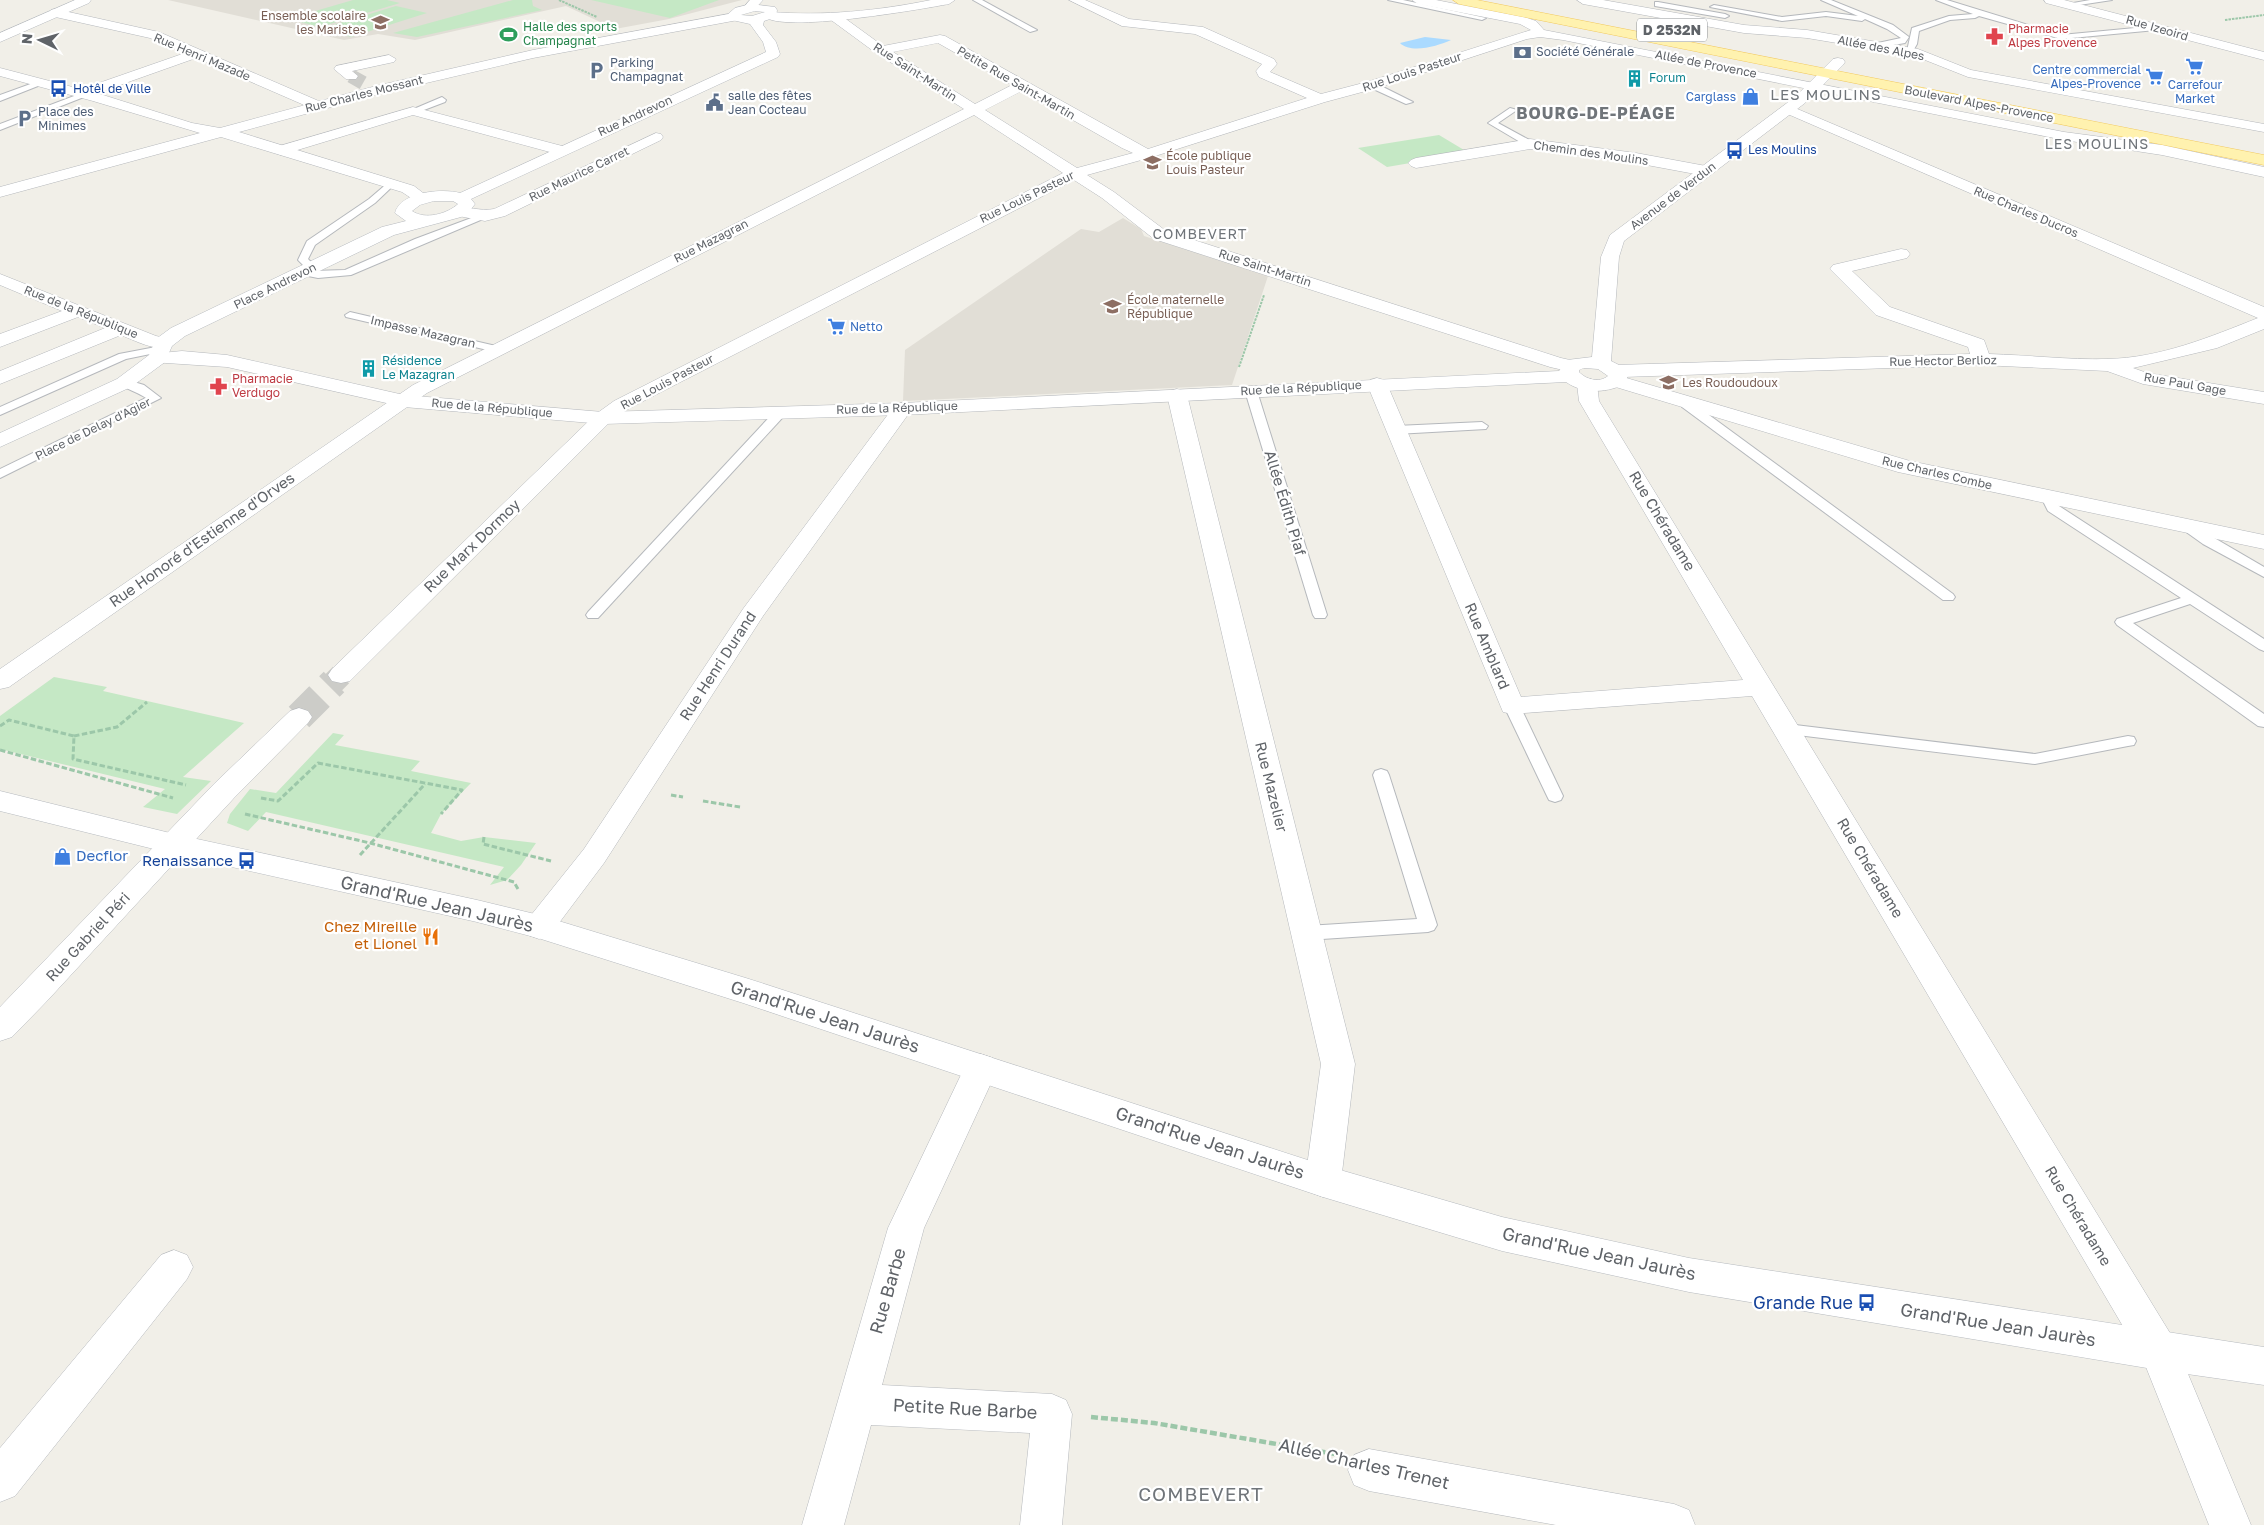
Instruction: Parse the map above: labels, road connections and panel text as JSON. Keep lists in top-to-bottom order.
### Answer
{
  "streets": {
    "main road": ["D 2532N", "Boulevard Alpes-Provence"],
    "street": [
      "Rue Izeoird",
      "Allée des Alpes",
      "Rue Henri Mazade",
      "Allée de Provence",
      "Rue Saint-Martin",
      "Rue Louis Pasteur",
      "Petite Rue Saint-Martin",
      "Rue Charles Mossant",
      "Rue Andrevon",
      "Chemin des Moulins",
      "Rue Maurice Carret",
      "Avenue de Verdun",
      "Rue Charles Ducros",
      "Rue Mazagran",
      "Place Andrevon",
      "Rue de la République",
      "Rue Hector Berlioz",
      "Rue Paul Gage",
      "Place de Delay d'Agier",
      "Rue Charles Combe",
      "Rue Chéradame",
      "Rue Honoré d'Estienne d'Orves",
      "Rue Marx Dormoy",
      "Rue Amblard",
      "Rue Henri Durand",
      "Rue Mazelier",
      "Grand'Rue Jean Jaurès",
      "Rue Gabriel Péri",
      "Rue Barbe",
      "Petite Rue Barbe",
      "Allée Charles Trenet"
    ],
    "lane": ["Impasse Mazagran", "Allée Édith Piaf"]
  },
  "crossings": [
    ["Allée des Alpes", "Avenue de Verdun"],
    ["Rue Henri Mazade", "Rue Charles Mossant"],
    ["Allée de Provence", "Rue Louis Pasteur"],
    ["Allée de Provence", "Avenue de Verdun"],
    ["Rue Saint-Martin", "Rue Louis Pasteur"],
    ["Rue Saint-Martin", "Petite Rue Saint-Martin"],
    ["Rue Saint-Martin", "Avenue de Verdun"],
    ["Rue Saint-Martin", "Rue Mazagran"],
    ["Rue Saint-Martin", "Rue de la République"],
    ["Rue Saint-Martin", "Rue Hector Berlioz"],
    ["Rue Saint-Martin", "Rue Charles Combe"],
    ["Rue Saint-Martin", "Rue Chéradame"],
    ["Rue Louis Pasteur", "Petite Rue Saint-Martin"],
    ["Rue Louis Pasteur", "Rue de la République"],
    ["Rue Louis Pasteur", "Rue Marx Dormoy"],
    ["Petite Rue Saint-Martin", "Rue Mazagran"],
    ["Rue Charles Mossant", "Rue Andrevon"],
    ["Boulevard Alpes-Provence", "Avenue de Verdun"],
    ["Rue Andrevon", "Rue Maurice Carret"],
    ["Rue Andrevon", "Place Andrevon"],
    ["Chemin des Moulins", "Avenue de Verdun"],
    ["Rue Maurice Carret", "Place Andrevon"],
    ["Avenue de Verdun", "Rue Charles Ducros"],
    ["Avenue de Verdun", "Rue de la République"],
    ["Avenue de Verdun", "Rue Hector Berlioz"],
    ["Avenue de Verdun", "Rue Charles Combe"],
    ["Avenue de Verdun", "Rue Chéradame"],
    ["Rue Mazagran", "Rue de la République"],
    ["Rue Mazagran", "Impasse Mazagran"],
    ["Rue Mazagran", "Rue Honoré d'Estienne d'Orves"],
    ["Place Andrevon", "Rue de la République"],
    ["Place Andrevon", "Place de Delay d'Agier"],
    ["Rue de la République", "Rue Hector Berlioz"],
    ["Rue de la République", "Place de Delay d'Agier"],
    ["Rue de la République", "Rue Charles Combe"],
    ["Rue de la République", "Allée Édith Piaf"],
    ["Rue de la République", "Rue Chéradame"],
    ["Rue de la République", "Rue Honoré d'Estienne d'Orves"],
    ["Rue de la République", "Rue Marx Dormoy"],
    ["Rue de la République", "Rue Amblard"],
    ["Rue de la République", "Rue Henri Durand"],
    ["Rue de la République", "Rue Mazelier"],
    ["Rue Hector Berlioz", "Rue Paul Gage"],
    ["Rue Hector Berlioz", "Rue Charles Combe"],
    ["Rue Hector Berlioz", "Rue Chéradame"],
    ["Rue Charles Combe", "Rue Chéradame"],
    ["Rue Chéradame", "Rue Amblard"],
    ["Rue Chéradame", "Grand'Rue Jean Jaurès"],
    ["Rue Henri Durand", "Grand'Rue Jean Jaurès"],
    ["Rue Mazelier", "Grand'Rue Jean Jaurès"],
    ["Grand'Rue Jean Jaurès", "Rue Gabriel Péri"],
    ["Grand'Rue Jean Jaurès", "Rue Barbe"],
    ["Rue Barbe", "Petite Rue Barbe"],
    ["Petite Rue Barbe", "Allée Charles Trenet"]
  ],
  "districts": [
    "LES MOULINS",
    "BOURG-DE-PÉAGE",
    "LES MOULINS",
    "COMBEVERT",
    "COMBEVERT"
  ],
  "places": {
    "school or university": [
      "Ensemble scolaire les Maristes",
      "École publique Louis Pasteur",
      "École maternelle République",
      "Les Roudoudoux"
    ],
    "sports": ["Halle des sports Champagnat"],
    "pharmacy": ["Pharmacie Alpes Provence", "Pharmacie Verdugo"],
    "bank": ["Société Générale"],
    "supermarket": ["Carrefour Market", "Centre commercial Alpes-Provence", "Netto"],
    "parking": ["Parking Champagnat", "Place des Minimes"],
    "building": ["Forum", "Résidence Le Mazagran"],
    "bus stop": [
      "Hotêl de Ville",
      "Les Moulins",
      "Renaissance",
      "Grande Rue"
    ],
    "shop": ["Carglass", "Decflor"],
    "public building": ["salle des fêtes Jean Cocteau"],
    "restaurant": ["Chez Mireille et Lionel"]
  },
  "north": "left"
}
